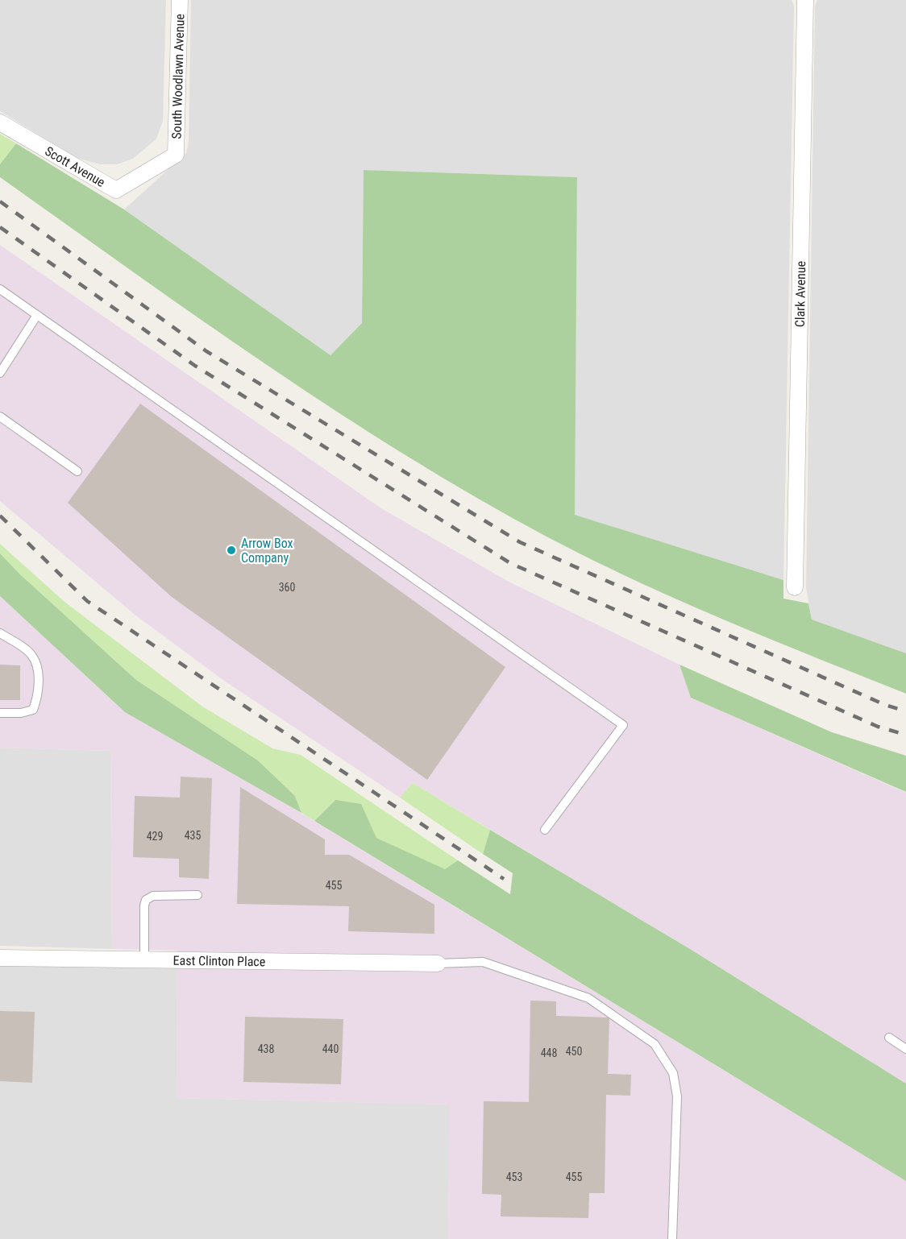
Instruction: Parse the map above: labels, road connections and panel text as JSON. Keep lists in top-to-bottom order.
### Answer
{
  "streets": {
    "street": [
      "South Woodlawn Avenue",
      "Scott Avenue",
      "Clark Avenue",
      "East Clinton Place"
    ]
  },
  "crossings": [
    ["South Woodlawn Avenue", "Scott Avenue"]
  ],
  "places": ["Arrow Box Company"],
  "house_numbers": [
    "360",
    "435",
    "429",
    "455",
    "438",
    "440",
    "450",
    "448",
    "453",
    "455"
  ]
}
